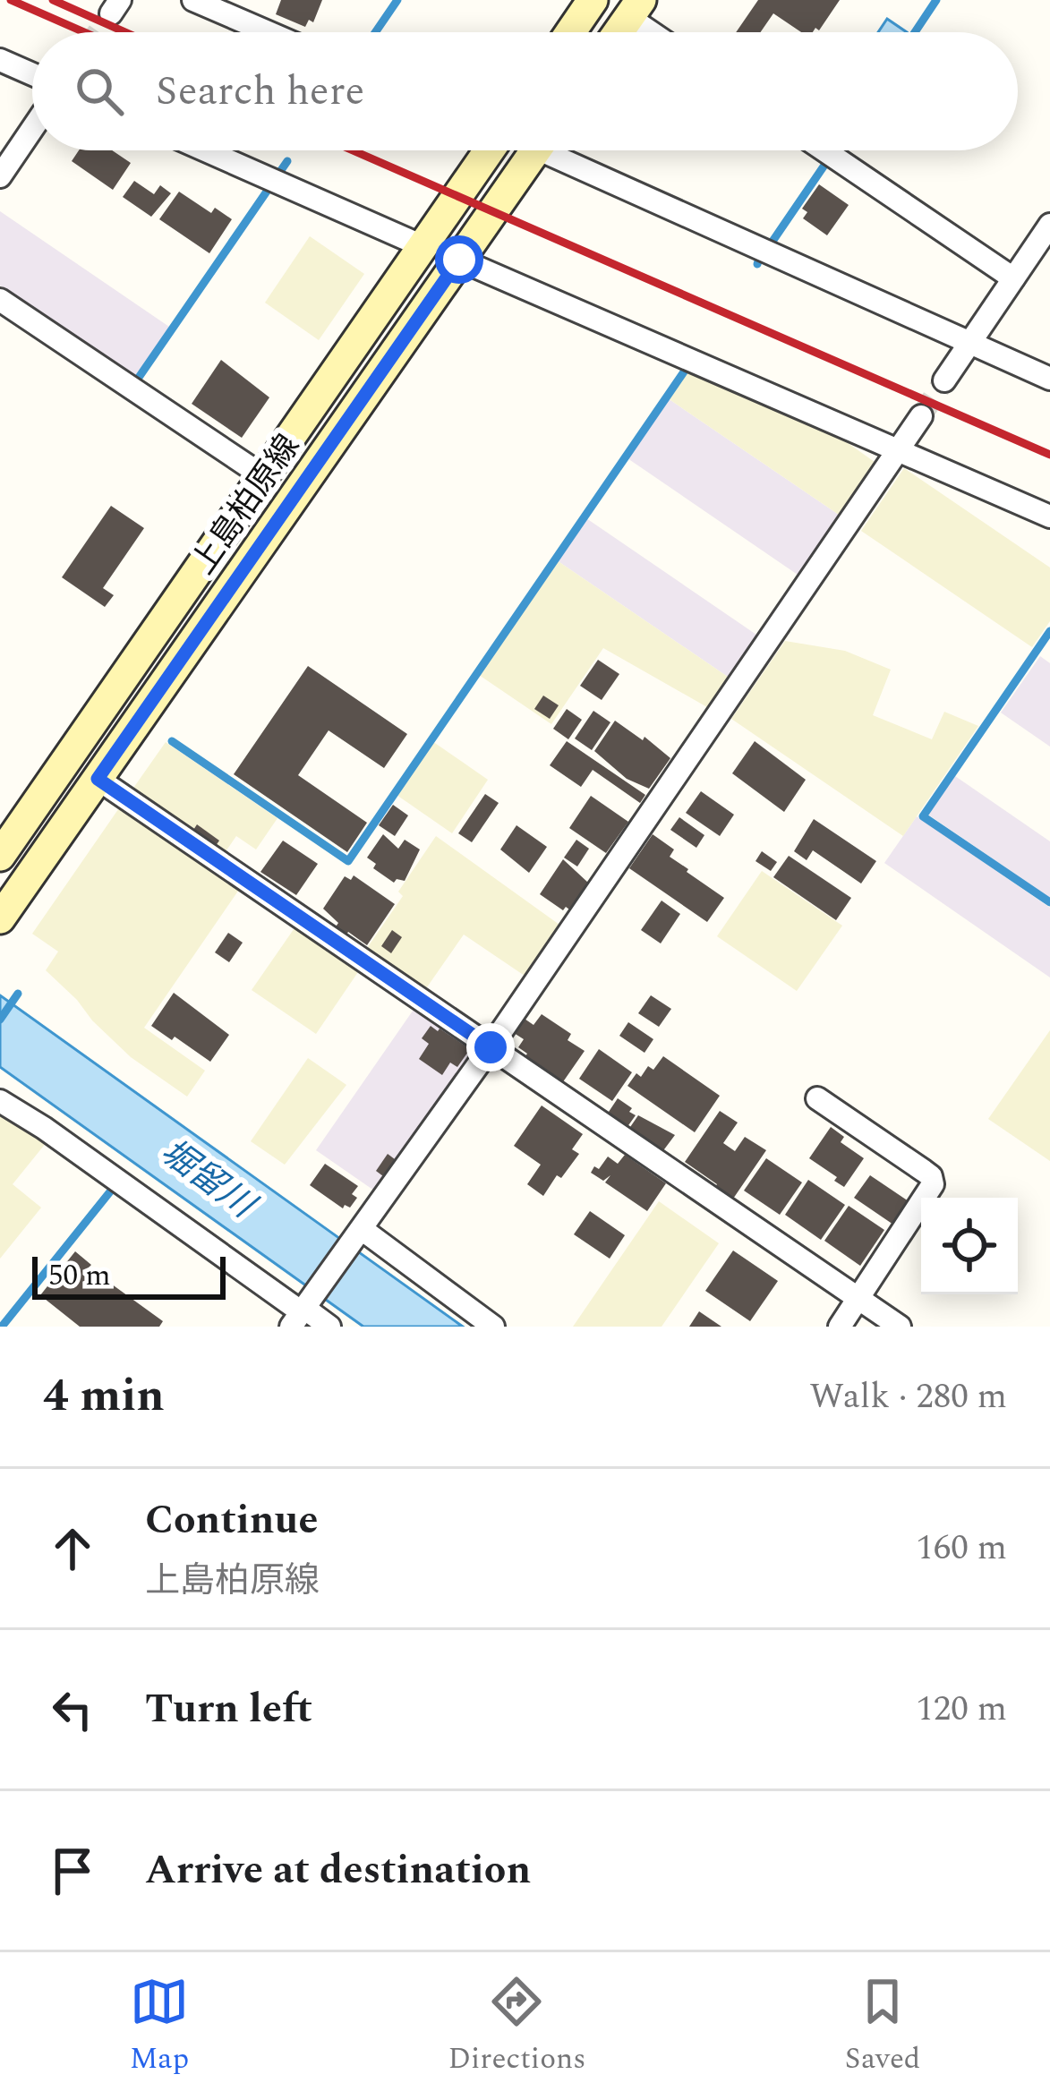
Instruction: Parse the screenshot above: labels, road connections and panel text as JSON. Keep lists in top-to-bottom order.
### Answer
{
  "streets": {
    "street": ["上島柏原線"]
  },
  "water": ["堀留川"],
  "scale_bar": "50 m",
  "page": {
    "search": "Search here",
    "scale": "50 m",
    "heading": ["4 min", "Walk · 280 m"],
    "list": [
      ["Continue", "上島柏原線", "160 m"],
      ["Turn left", "120 m"],
      "Arrive at destination"
    ],
    "nav": ["Map", "Directions", "Saved"]
  }
}
